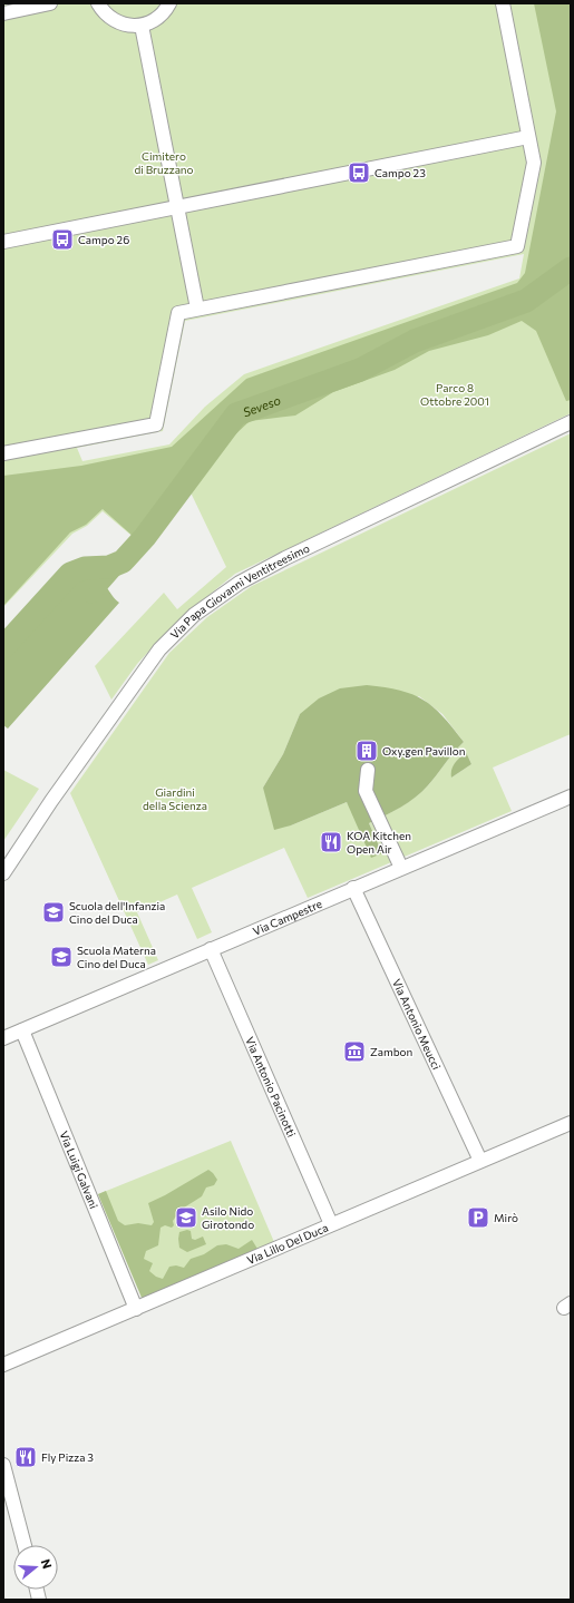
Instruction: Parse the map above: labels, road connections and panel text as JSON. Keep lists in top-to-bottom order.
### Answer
{
  "streets": {
    "street": [
      "Via Papa Giovanni Ventitreesimo",
      "Via Campestre",
      "Via Antonio Meucci",
      "Via Antonio Pacinotti",
      "Via Luigi Galvani",
      "Via Lillo Del Duca"
    ]
  },
  "crossings": [
    ["Via Campestre", "Via Antonio Meucci"],
    ["Via Campestre", "Via Antonio Pacinotti"],
    ["Via Campestre", "Via Luigi Galvani"],
    ["Via Antonio Meucci", "Via Lillo Del Duca"],
    ["Via Antonio Pacinotti", "Via Lillo Del Duca"],
    ["Via Luigi Galvani", "Via Lillo Del Duca"]
  ],
  "water": ["Seveso"],
  "parks": ["Cimitero di Bruzzano", "Parco 8 Ottobre 2001", "Giardini della Scienza"],
  "places": {
    "bus stop": ["Campo 23", "Campo 26"],
    "building": ["Oxy.gen Pavillon"],
    "restaurant": ["KOA Kitchen Open Air", "Fly Pizza 3"],
    "school or university": ["Scuola dell'Infanzia Cino del Duca", "Scuola Materna Cino del Duca", "Asilo Nido Girotondo"],
    "museum": ["Zambon"],
    "parking": ["Mirò"]
  },
  "north": "right"
}
